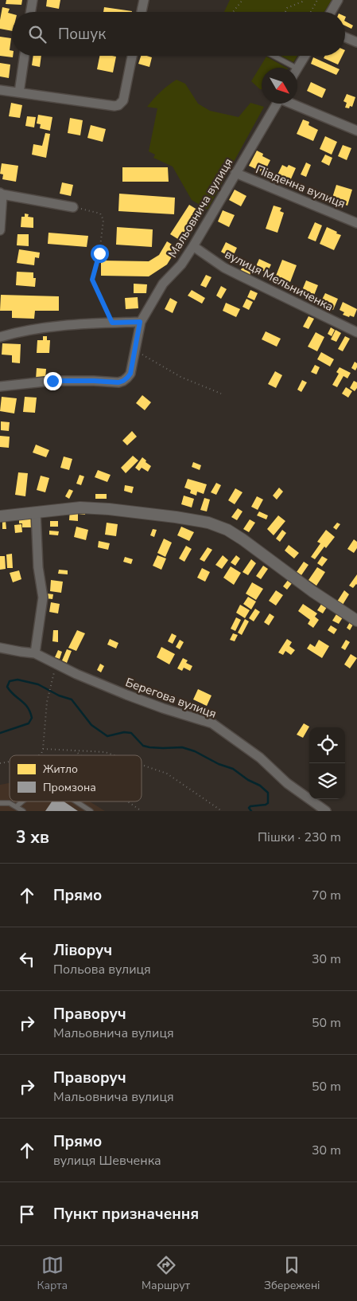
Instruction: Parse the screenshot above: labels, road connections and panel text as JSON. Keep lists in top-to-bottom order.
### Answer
{
  "streets": {
    "street": [
      "Південна вулиця",
      "Мальовнича вулиця",
      "вулиця Мельниченка",
      "Берегова вулиця"
    ]
  },
  "crossings": [
    ["Південна вулиця", "Мальовнича вулиця"],
    ["Мальовнича вулиця", "вулиця Мельниченка"]
  ],
  "legend": ["Житло", "Промзона"],
  "north": "bottom right",
  "page": {
    "search": "Пошук",
    "heading": ["3 хв", "Пішки · 230 m"],
    "list": [
      ["Прямо", "70 m"],
      ["Ліворуч", "Польова вулиця", "30 m"],
      ["Праворуч", "Мальовнича вулиця", "50 m"],
      ["Праворуч", "Мальовнича вулиця", "50 m"],
      ["Прямо", "вулиця Шевченка", "30 m"],
      "Пункт призначення"
    ],
    "nav": ["Карта", "Маршрут", "Збережені"]
  }
}
